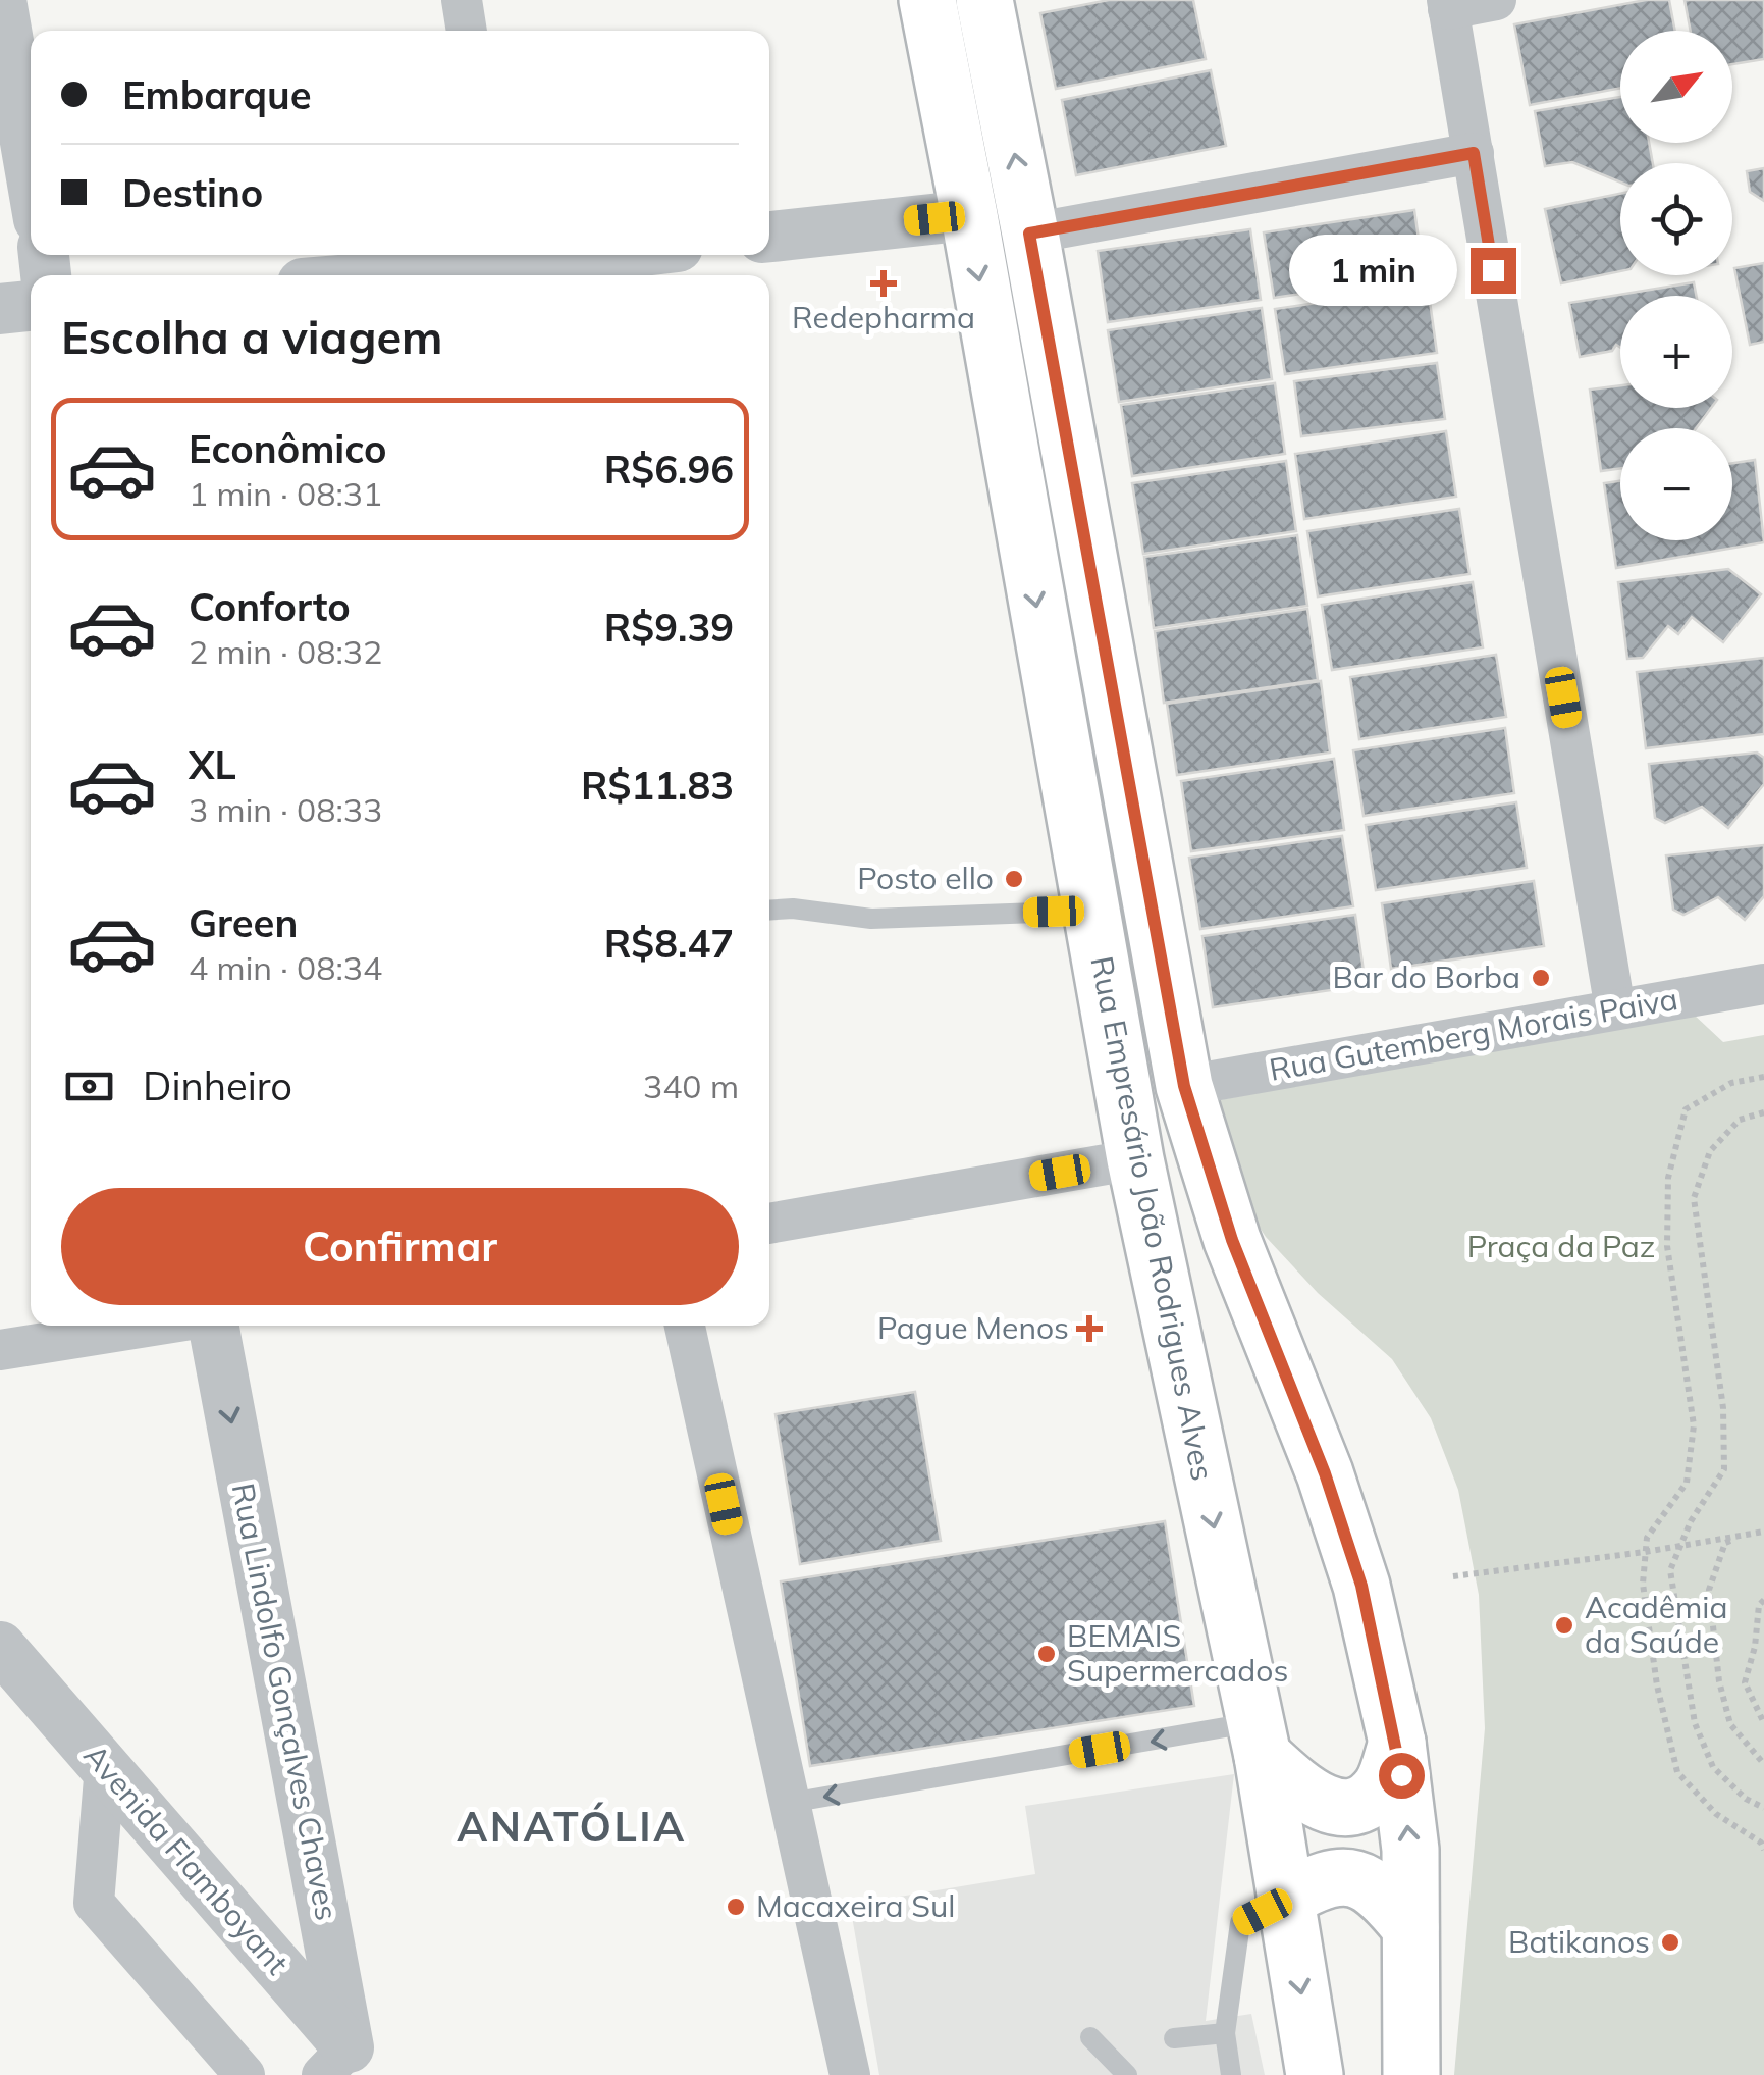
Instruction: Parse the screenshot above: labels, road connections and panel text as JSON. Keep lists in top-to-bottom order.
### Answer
{
  "streets": {
    "main road": ["Rua Empresário João Rodrigues Alves"],
    "street": ["Rua Gutemberg Morais Paiva", "Rua Lindolfo Gonçalves Chaves", "Avenida Flamboyant"]
  },
  "crossings": [
    ["Rua Gutemberg Morais Paiva", "Rua Empresário João Rodrigues Alves"],
    ["Rua Lindolfo Gonçalves Chaves", "Avenida Flamboyant"]
  ],
  "one_way": ["Rua Lindolfo Gonçalves Chaves"],
  "districts": ["ANATÓLIA"],
  "parks": ["Praça da Paz"],
  "places": {
    "health": ["Redepharma", "Pague Menos"],
    "other": [
      "Posto ello",
      "Bar do Borba",
      "Acadêmia da Saúde",
      "BEMAIS Supermercados",
      "Macaxeira Sul",
      "Batikanos"
    ]
  },
  "north": "top right",
  "page": {
    "map_buttons": ["+", "−"],
    "banner": ["Embarque", "Destino"],
    "bubble": "1 min",
    "heading": "Escolha a viagem",
    "list": [
      {
        "name": "Econômico",
        "note": "1 min · 08:31",
        "value": "R$6.96"
      },
      {
        "name": "Conforto",
        "note": "2 min · 08:32",
        "value": "R$9.39"
      },
      {
        "name": "XL",
        "note": "3 min · 08:33",
        "value": "R$11.83"
      },
      {
        "name": "Green",
        "note": "4 min · 08:34",
        "value": "R$8.47"
      }
    ],
    "pay": ["Dinheiro", "340 m"],
    "buttons": "Confirmar"
  }
}
